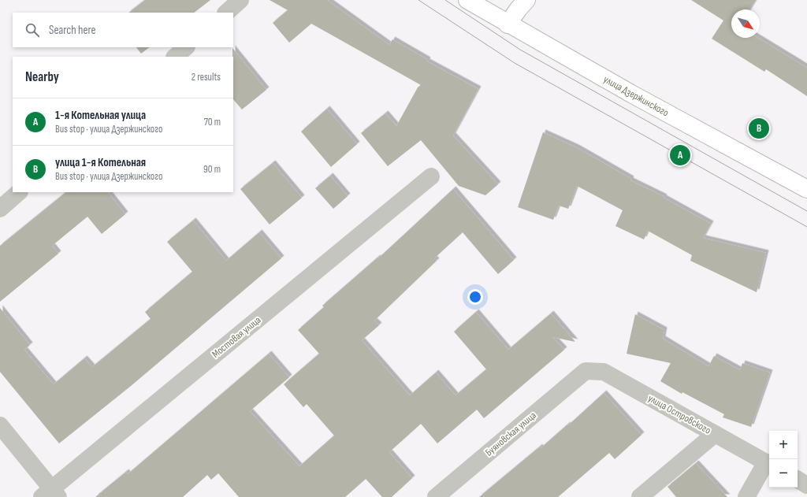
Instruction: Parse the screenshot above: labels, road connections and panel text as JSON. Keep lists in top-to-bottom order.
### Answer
{
  "streets": {
    "main road": ["улица Дзержинского"],
    "street": ["Мостовая улица", "улица Островского", "Буяновская улица"]
  },
  "crossings": [
    ["улица Островского", "Буяновская улица"]
  ],
  "north": "bottom right",
  "page": {
    "search": "Search here",
    "heading": ["Nearby", "2 results"],
    "list": [
      {
        "mark": "A",
        "name": "1-я Котельная улица",
        "note": "Bus stop · улица Дзержинского",
        "value": "70 m"
      },
      {
        "mark": "B",
        "name": "улица 1-я Котельная",
        "note": "Bus stop · улица Дзержинского",
        "value": "90 m"
      }
    ],
    "pins": ["B", "A"],
    "map_buttons": ["+", "−"]
  }
}
